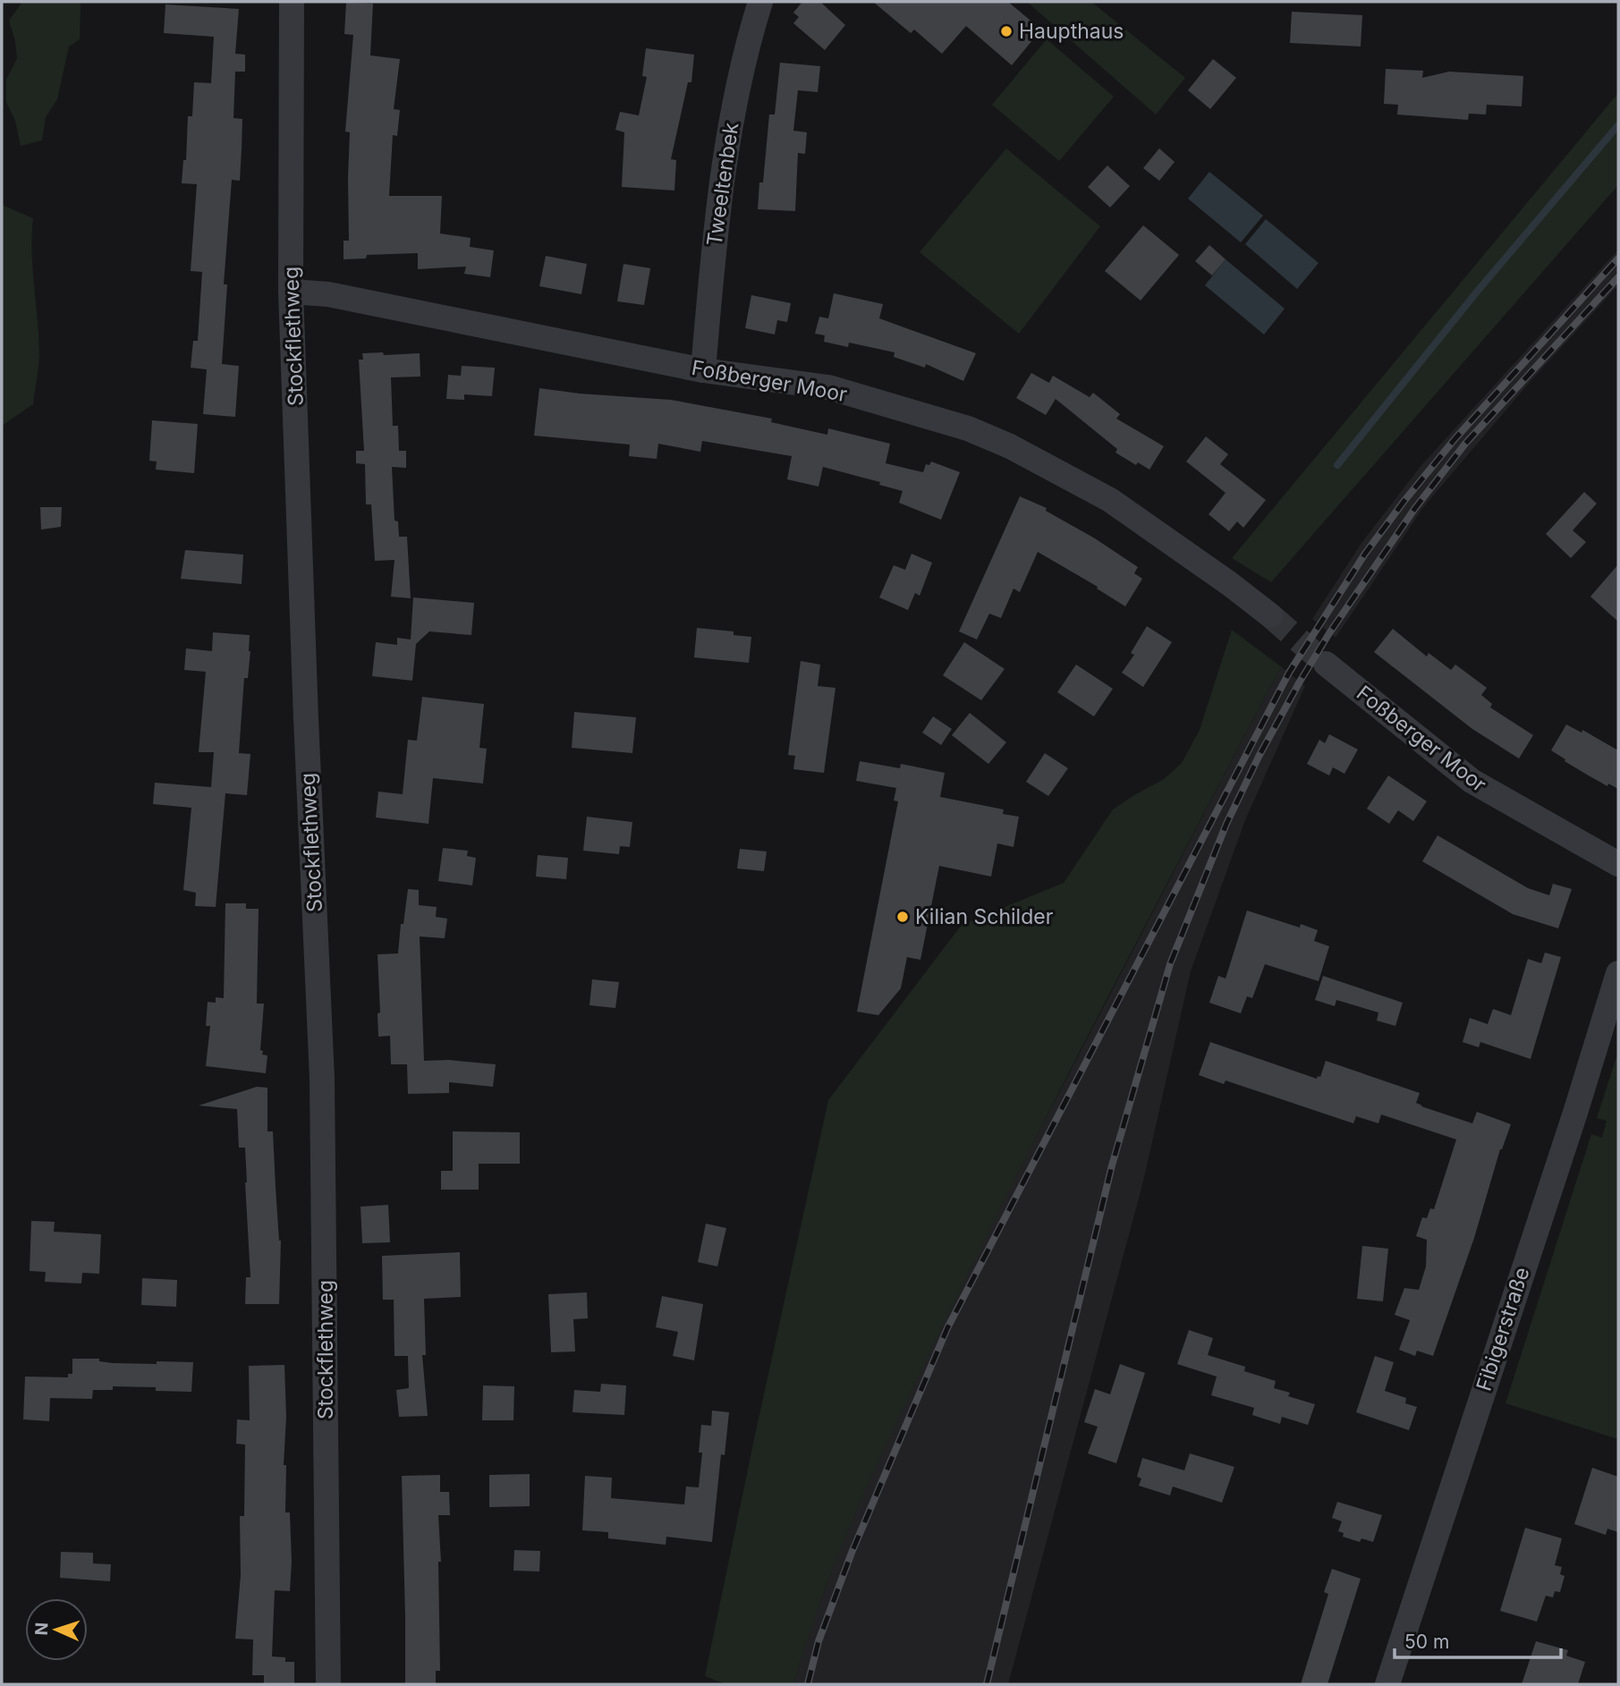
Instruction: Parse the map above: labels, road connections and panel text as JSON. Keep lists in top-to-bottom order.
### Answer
{
  "streets": {
    "street": [
      "Tweeltenbek",
      "Stockflethweg",
      "Foßberger Moor",
      "Fibigerstraße"
    ]
  },
  "crossings": [
    ["Tweeltenbek", "Foßberger Moor"],
    ["Stockflethweg", "Foßberger Moor"]
  ],
  "places": ["Haupthaus", "Kilian Schilder"],
  "scale_bar": "50 m",
  "north": "left"
}
